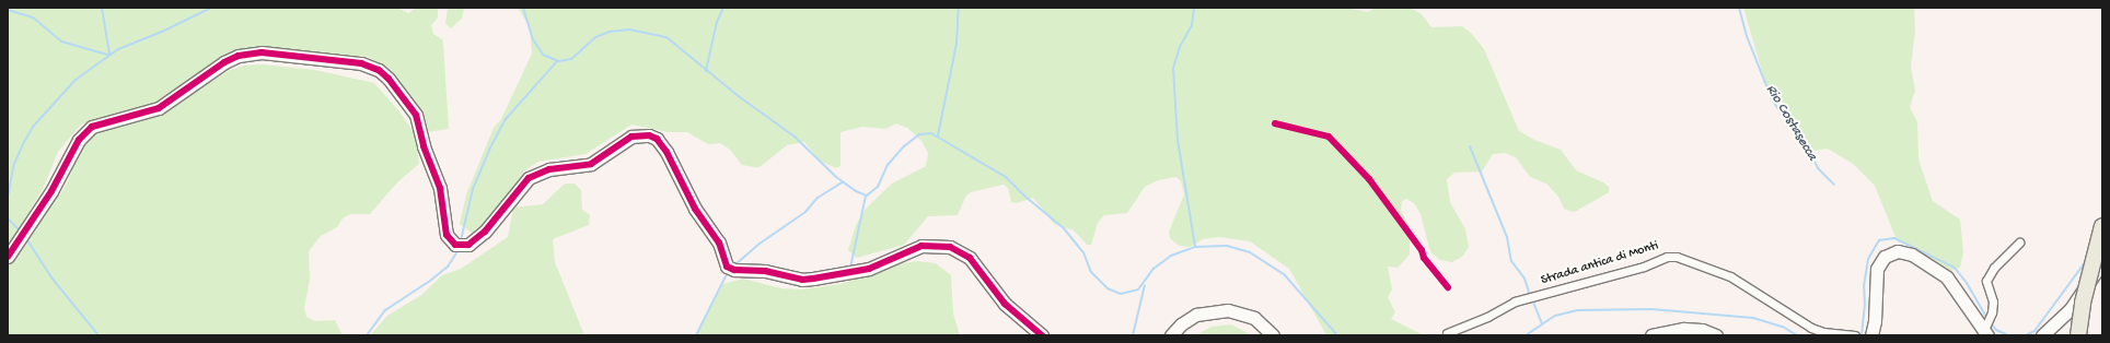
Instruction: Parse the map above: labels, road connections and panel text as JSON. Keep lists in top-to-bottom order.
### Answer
{
  "streets": {
    "street": ["Strada antica di Monti"]
  },
  "water": ["Rio Costasecca"]
}
